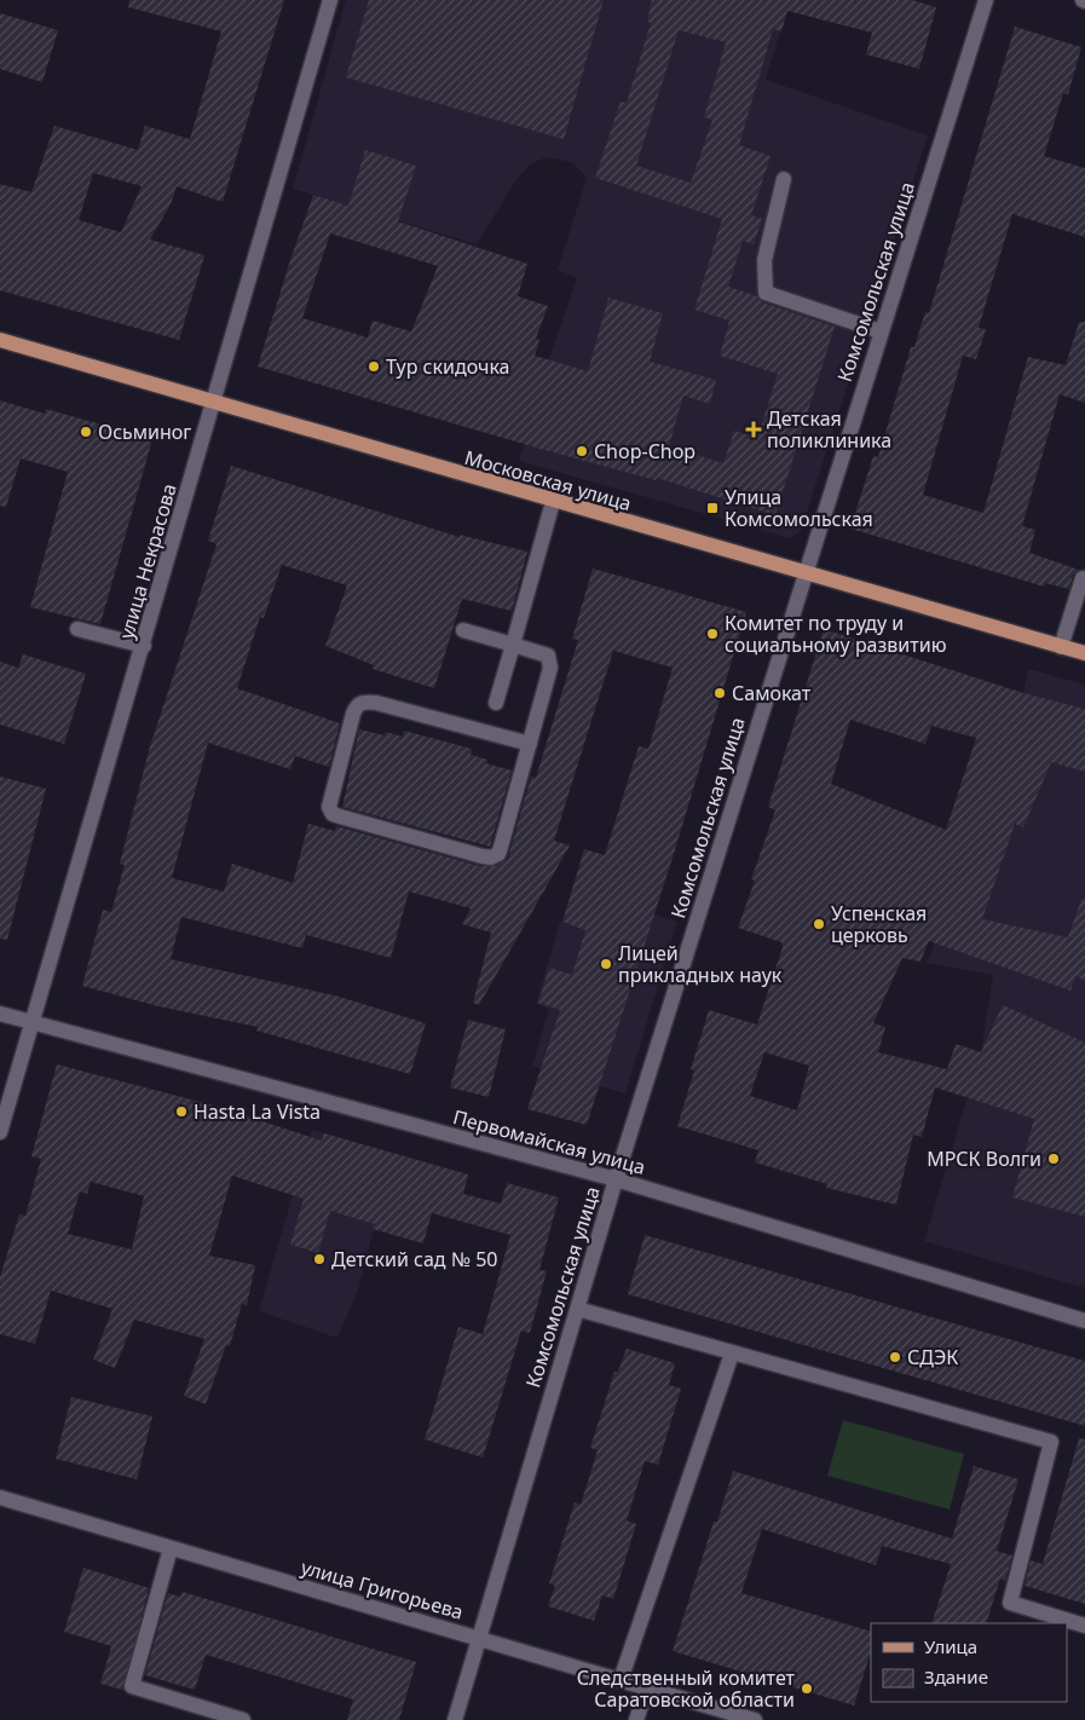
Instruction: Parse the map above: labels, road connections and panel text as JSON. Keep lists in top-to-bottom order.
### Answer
{
  "streets": {
    "main road": ["Московская улица"],
    "street": [
      "Комсомольская улица",
      "улица Некрасова",
      "Первомайская улица",
      "улица Григорьева"
    ]
  },
  "crossings": [
    ["Комсомольская улица", "Московская улица"],
    ["Комсомольская улица", "Первомайская улица"],
    ["Комсомольская улица", "улица Григорьева"],
    ["Московская улица", "улица Некрасова"],
    ["улица Некрасова", "Первомайская улица"]
  ],
  "places": {
    "other": [
      "Тур скидочка",
      "Осьминог",
      "Chop-Chop",
      "Комитет по труду и социальному развитию",
      "Самокат",
      "Успенская церковь",
      "Лицей прикладных наук",
      "Hasta La Vista",
      "МРСК Волги",
      "Детский сад № 50",
      "СДЭК",
      "Следственный комитет Саратовской области"
    ],
    "health": ["Детская поликлиника"],
    "transit": ["Улица Комсомольская"]
  },
  "legend": ["Улица", "Здание"]
}
